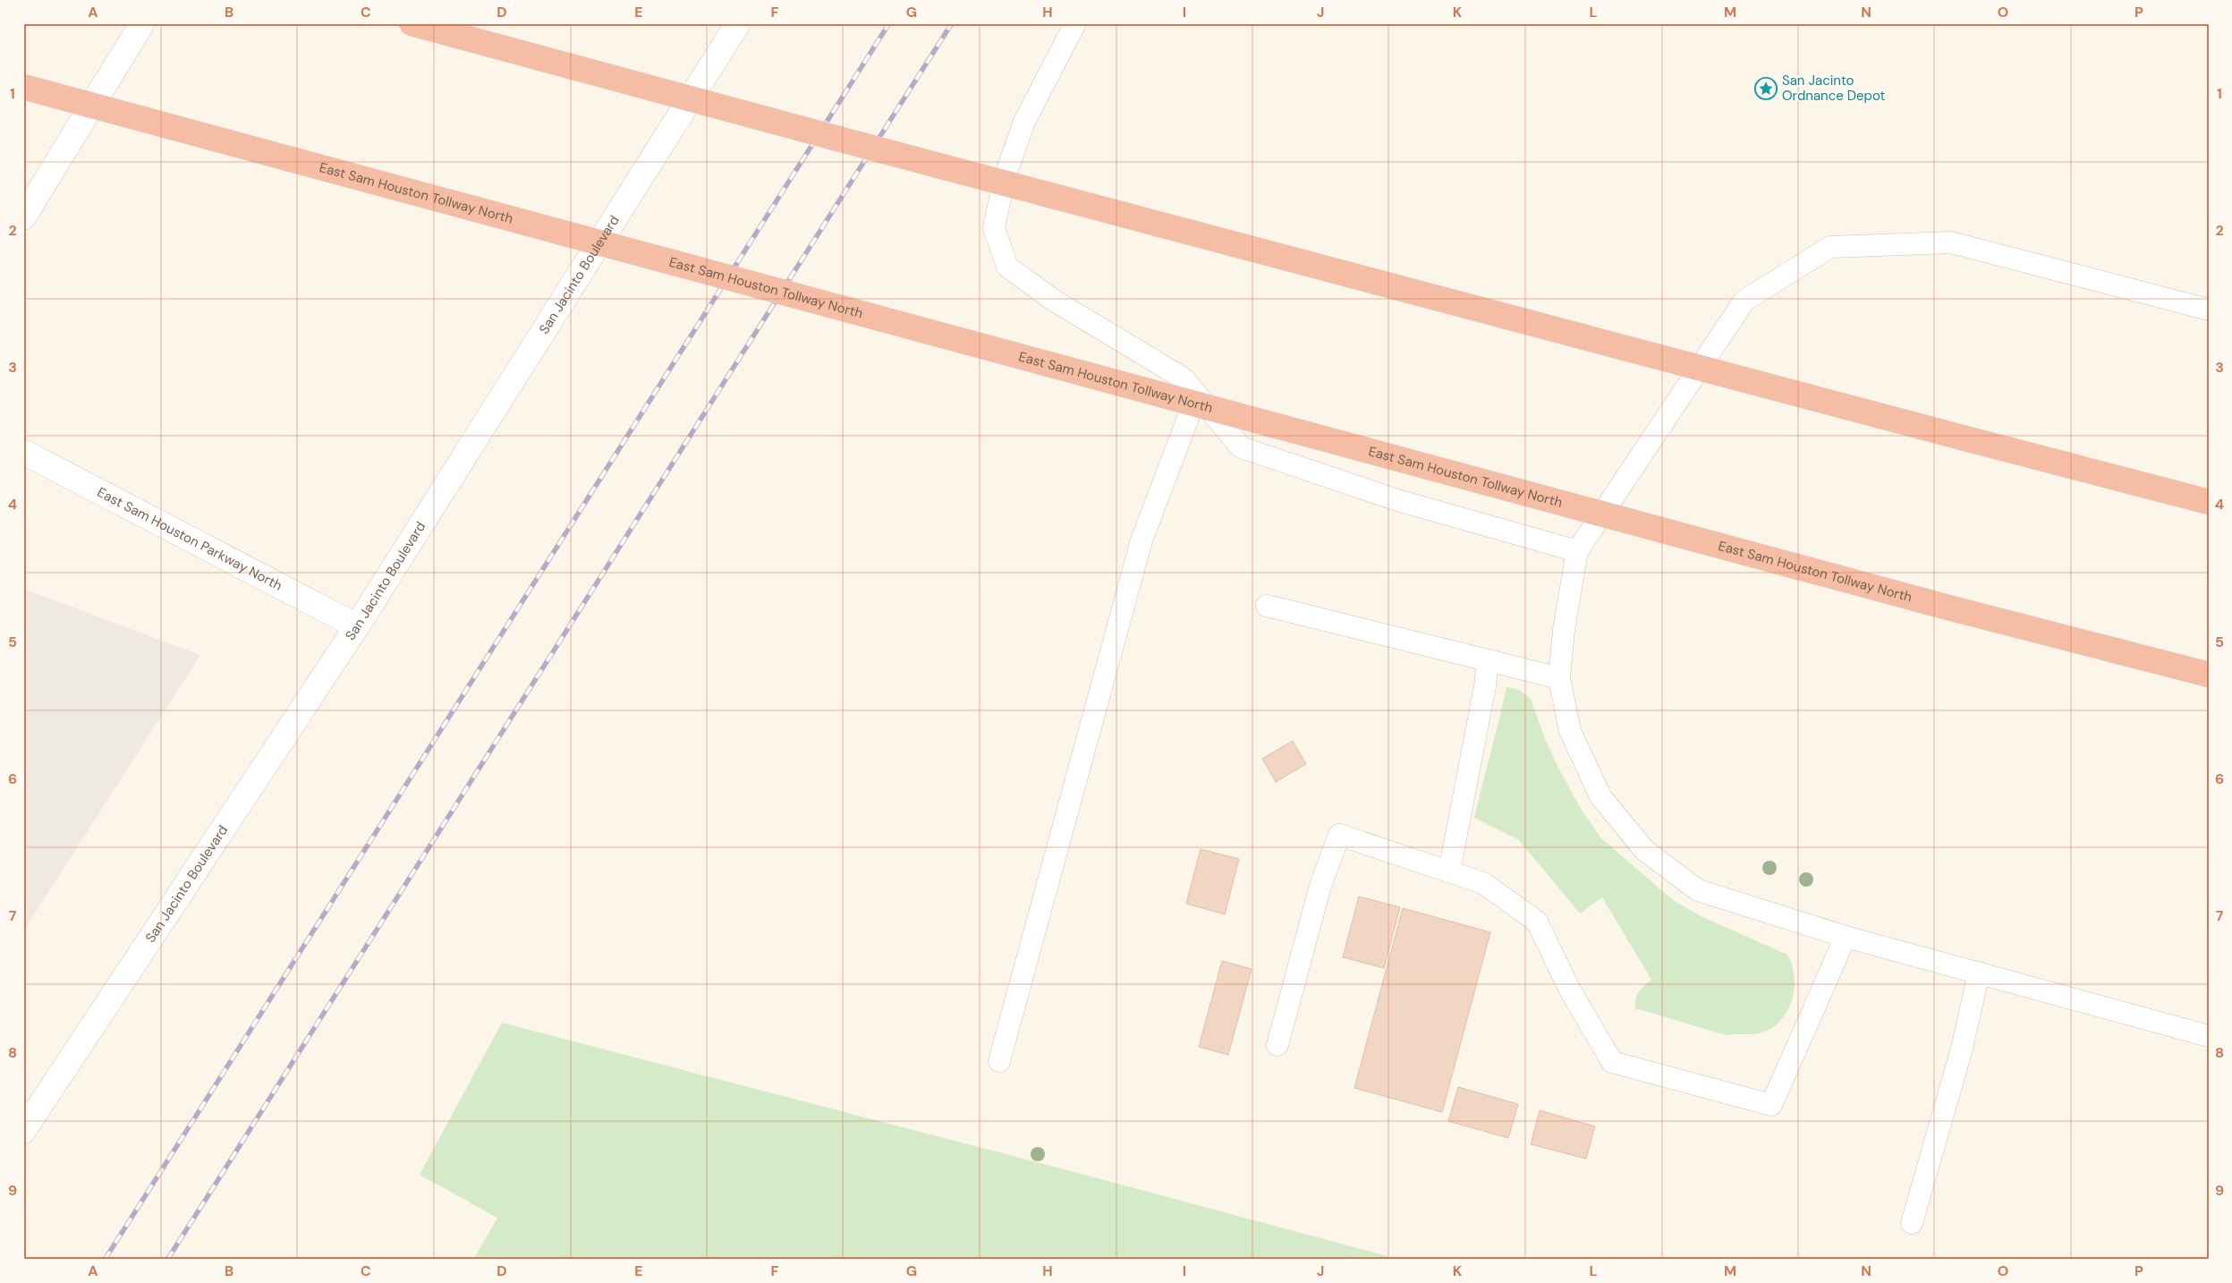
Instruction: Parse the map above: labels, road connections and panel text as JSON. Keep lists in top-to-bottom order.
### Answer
{
  "streets": {
    "highway": ["East Sam Houston Tollway North"],
    "main road": ["San Jacinto Boulevard", "East Sam Houston Parkway North"]
  },
  "crossings": [
    ["San Jacinto Boulevard", "East Sam Houston Parkway North"]
  ],
  "places": {
    "place": ["San Jacinto Ordnance Depot"]
  },
  "grid": {
    "columns": [
      "A",
      "B",
      "C",
      "D",
      "E",
      "F",
      "G",
      "H",
      "I",
      "J",
      "K",
      "L",
      "M",
      "N",
      "O",
      "P"
    ],
    "rows": [
      "1",
      "2",
      "3",
      "4",
      "5",
      "6",
      "7",
      "8",
      "9"
    ]
  }
}
